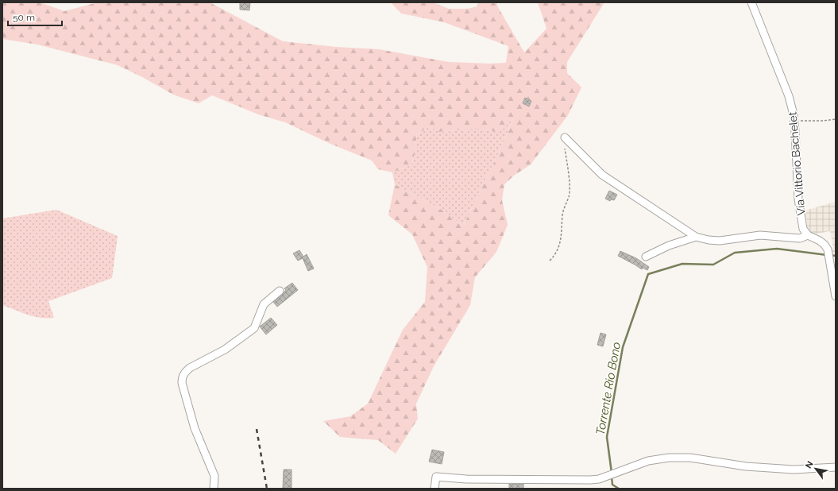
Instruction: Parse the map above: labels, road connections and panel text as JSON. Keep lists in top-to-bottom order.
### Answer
{
  "streets": {
    "street": ["Via Vittorio Bachelet"]
  },
  "water": ["Torrente Rio Bono"],
  "scale_bar": "50 m",
  "north": "top left"
}
